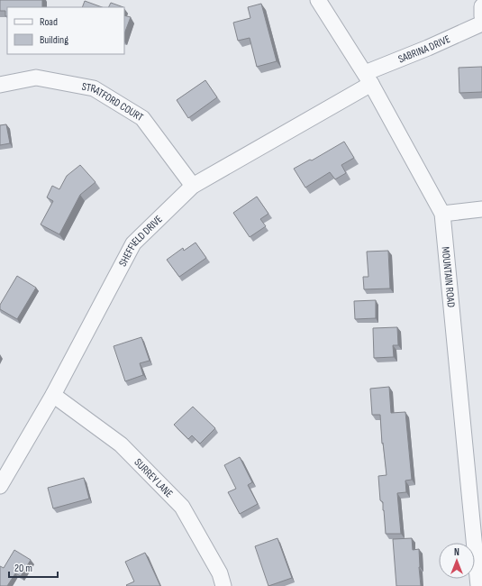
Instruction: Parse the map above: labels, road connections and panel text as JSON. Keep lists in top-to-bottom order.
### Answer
{
  "streets": {
    "street": [
      "SABRINA DRIVE",
      "STRATFORD COURT",
      "SHEFFIELD DRIVE",
      "MOUNTAIN ROAD",
      "SURREY LANE"
    ]
  },
  "crossings": [
    ["SABRINA DRIVE", "SHEFFIELD DRIVE"],
    ["SABRINA DRIVE", "MOUNTAIN ROAD"],
    ["STRATFORD COURT", "SHEFFIELD DRIVE"],
    ["SHEFFIELD DRIVE", "MOUNTAIN ROAD"],
    ["SHEFFIELD DRIVE", "SURREY LANE"]
  ],
  "legend": ["Road", "Building"],
  "scale_bar": "20 m",
  "north": "top"
}
